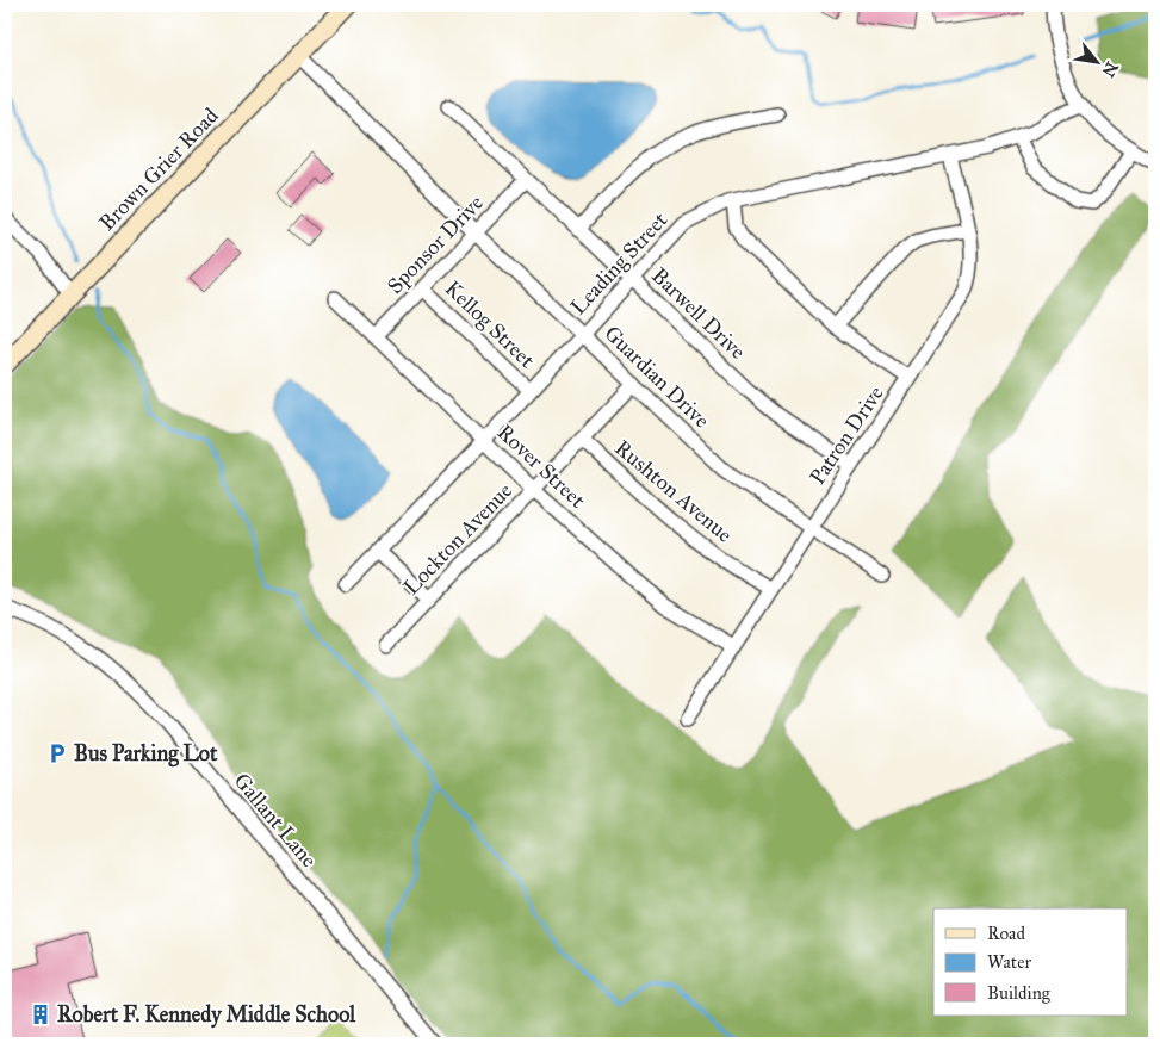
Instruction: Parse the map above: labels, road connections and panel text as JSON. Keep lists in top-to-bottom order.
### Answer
{
  "streets": {
    "main road": ["Brown Grier Road"],
    "street": [
      "Sponsor Drive",
      "Leading Street",
      "Barwell Drive",
      "Kellog Street",
      "Guardian Drive",
      "Patron Drive",
      "Rover Street",
      "Rushton Avenue",
      "Lockton Avenue",
      "Gallant Lane"
    ]
  },
  "crossings": [
    ["Brown Grier Road", "Guardian Drive"],
    ["Sponsor Drive", "Barwell Drive"],
    ["Sponsor Drive", "Kellog Street"],
    ["Sponsor Drive", "Guardian Drive"],
    ["Sponsor Drive", "Rover Street"],
    ["Leading Street", "Barwell Drive"],
    ["Leading Street", "Kellog Street"],
    ["Leading Street", "Guardian Drive"],
    ["Leading Street", "Patron Drive"],
    ["Leading Street", "Rover Street"],
    ["Barwell Drive", "Patron Drive"],
    ["Guardian Drive", "Patron Drive"],
    ["Guardian Drive", "Lockton Avenue"],
    ["Patron Drive", "Rover Street"],
    ["Patron Drive", "Rushton Avenue"],
    ["Rover Street", "Lockton Avenue"],
    ["Rushton Avenue", "Lockton Avenue"]
  ],
  "places": {
    "parking": ["Bus Parking Lot"],
    "building": ["Robert F. Kennedy Middle School"]
  },
  "legend": ["Road", "Water", "Building"],
  "north": "bottom right"
}
